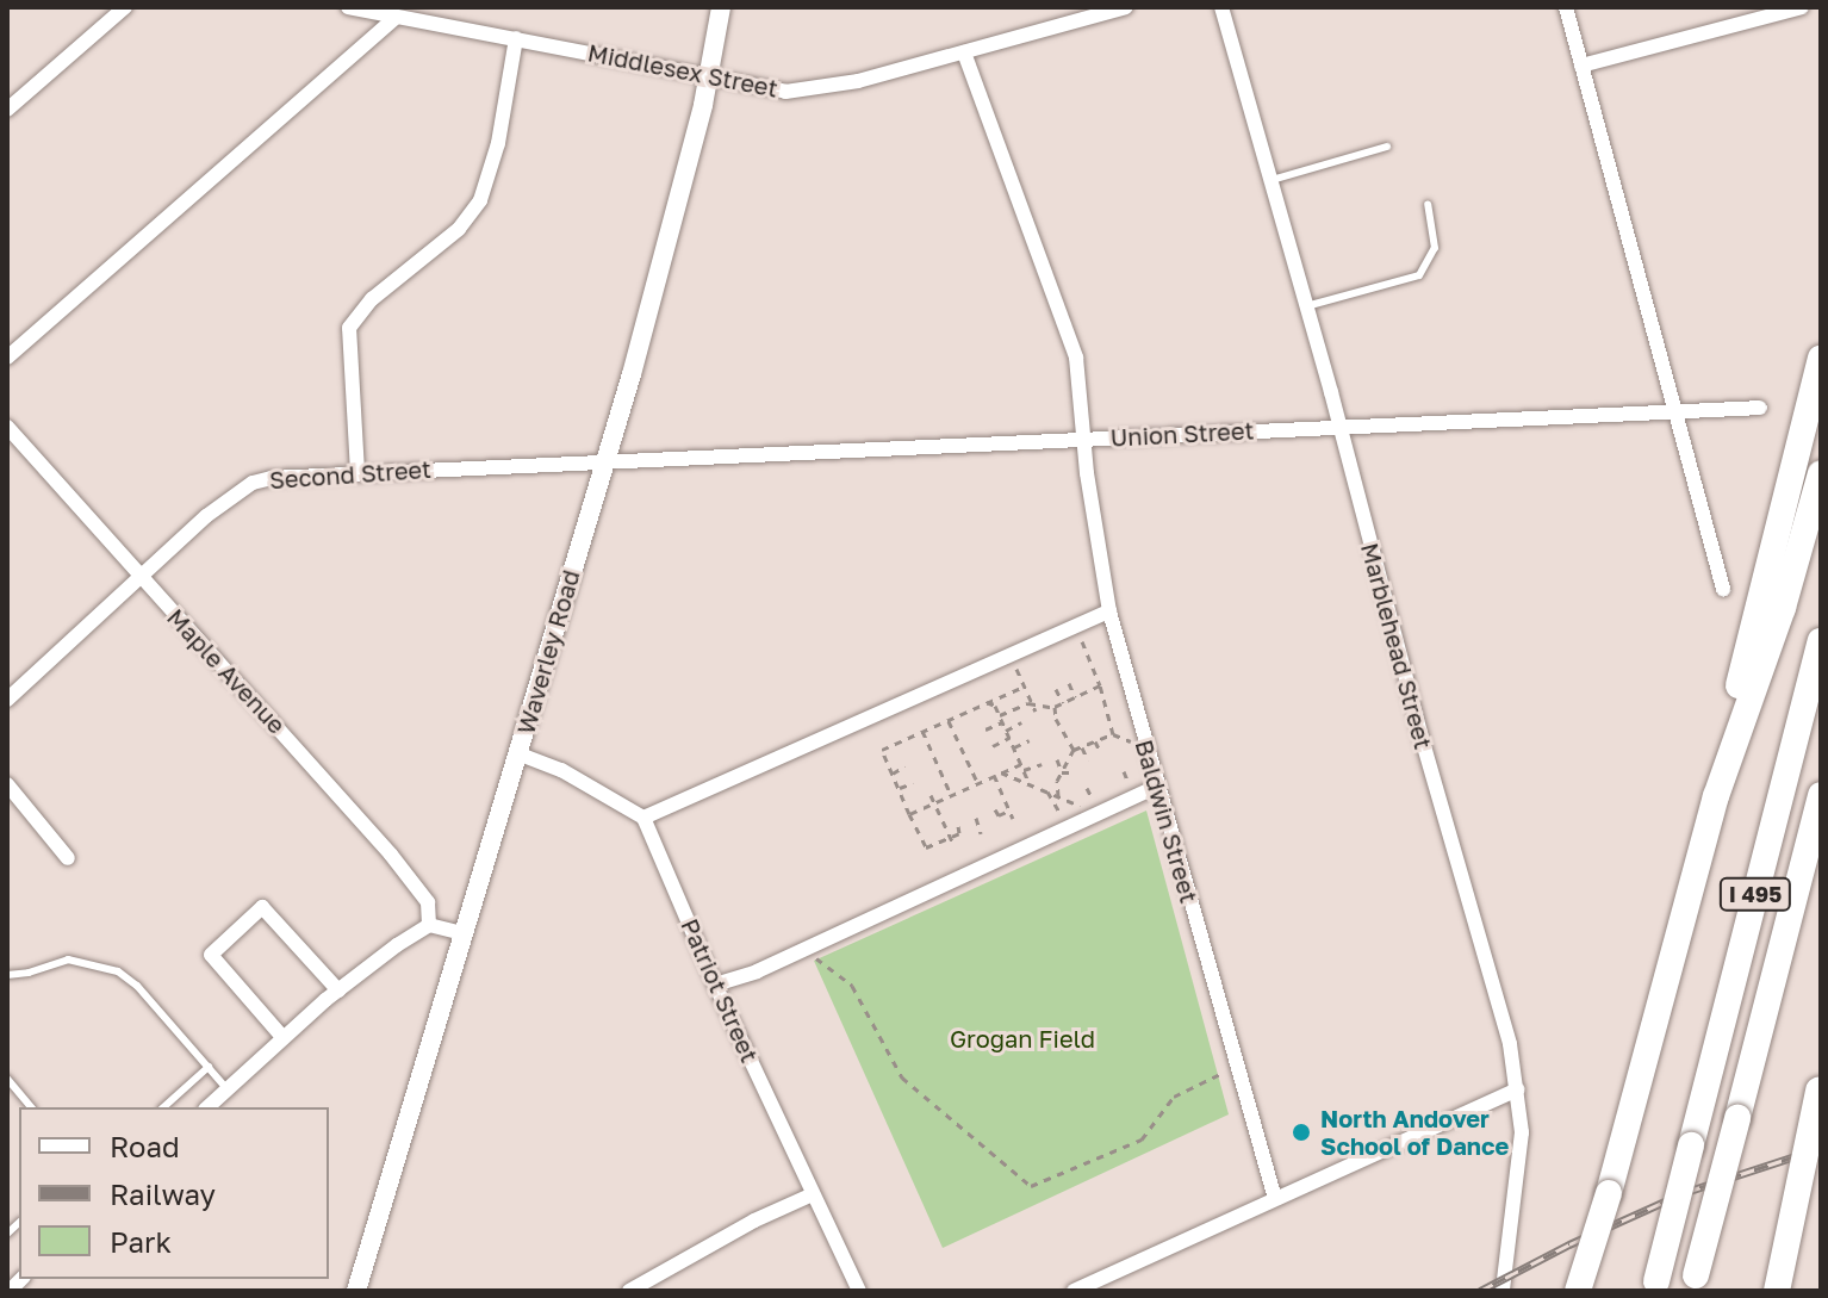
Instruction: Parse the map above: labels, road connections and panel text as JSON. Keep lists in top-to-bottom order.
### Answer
{
  "streets": {
    "highway": ["I 495"],
    "street": [
      "Middlesex Street",
      "Union Street",
      "Second Street",
      "Marblehead Street",
      "Waverley Road",
      "Maple Avenue",
      "Baldwin Street",
      "Patriot Street"
    ]
  },
  "crossings": [
    ["Middlesex Street", "Waverley Road"],
    ["Middlesex Street", "Baldwin Street"],
    ["Union Street", "Second Street"],
    ["Union Street", "Marblehead Street"],
    ["Union Street", "Waverley Road"],
    ["Union Street", "Baldwin Street"],
    ["Second Street", "Waverley Road"],
    ["Second Street", "Maple Avenue"]
  ],
  "parks": ["Grogan Field"],
  "places": ["North Andover School of Dance"],
  "legend": ["Road", "Railway", "Park"]
}
